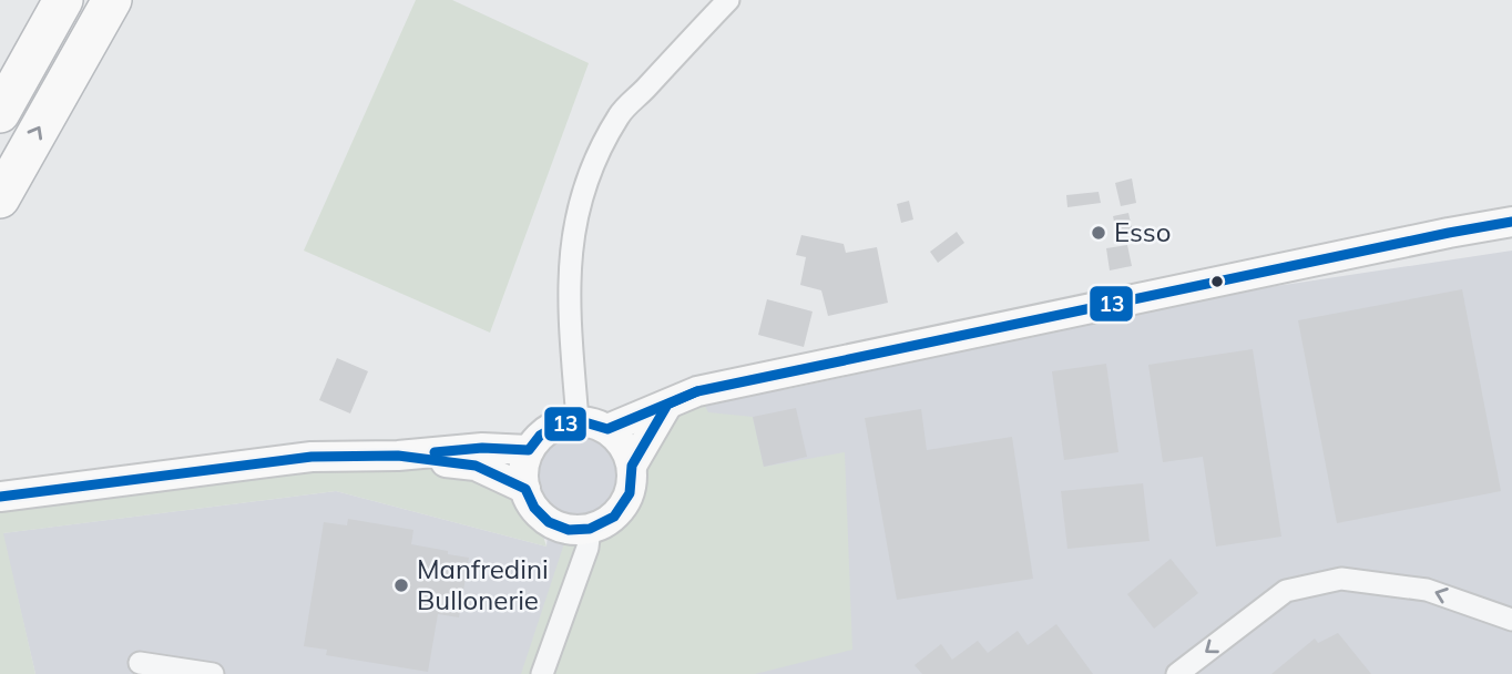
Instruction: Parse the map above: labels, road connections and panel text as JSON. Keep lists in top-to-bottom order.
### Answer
{
  "places": ["Esso", "Manfredini Bullonerie"],
  "lines": ["transit line 13"]
}
